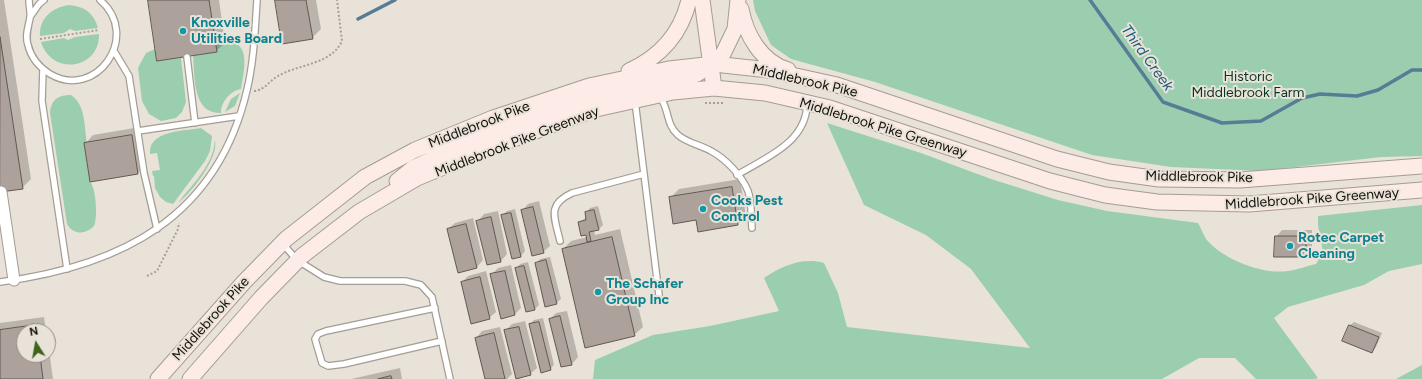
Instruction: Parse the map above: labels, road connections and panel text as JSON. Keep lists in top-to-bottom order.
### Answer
{
  "streets": {
    "main road": ["Middlebrook Pike"]
  },
  "water": ["Third Creek"],
  "parks": ["Historic Middlebrook Farm"],
  "places": [
    "Knoxville Utilities Board",
    "Cooks Pest Control",
    "Rotec Carpet Cleaning",
    "The Schafer Group Inc"
  ],
  "north": "top"
}
